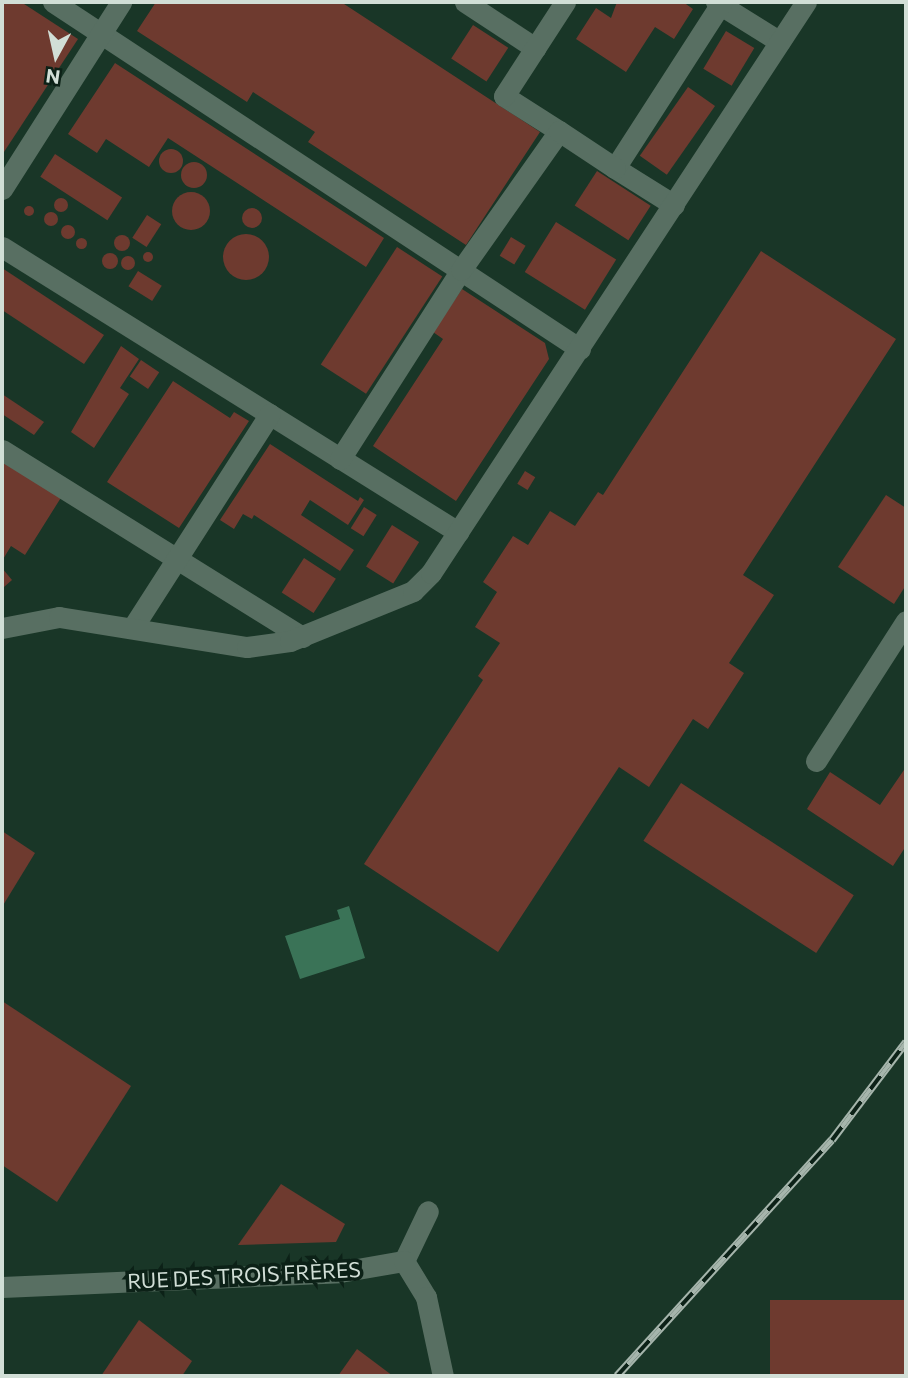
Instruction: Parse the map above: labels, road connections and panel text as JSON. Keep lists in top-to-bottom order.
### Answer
{
  "streets": {
    "lane": ["RUE DES TROIS FRÈRES"]
  },
  "north": "bottom"
}
